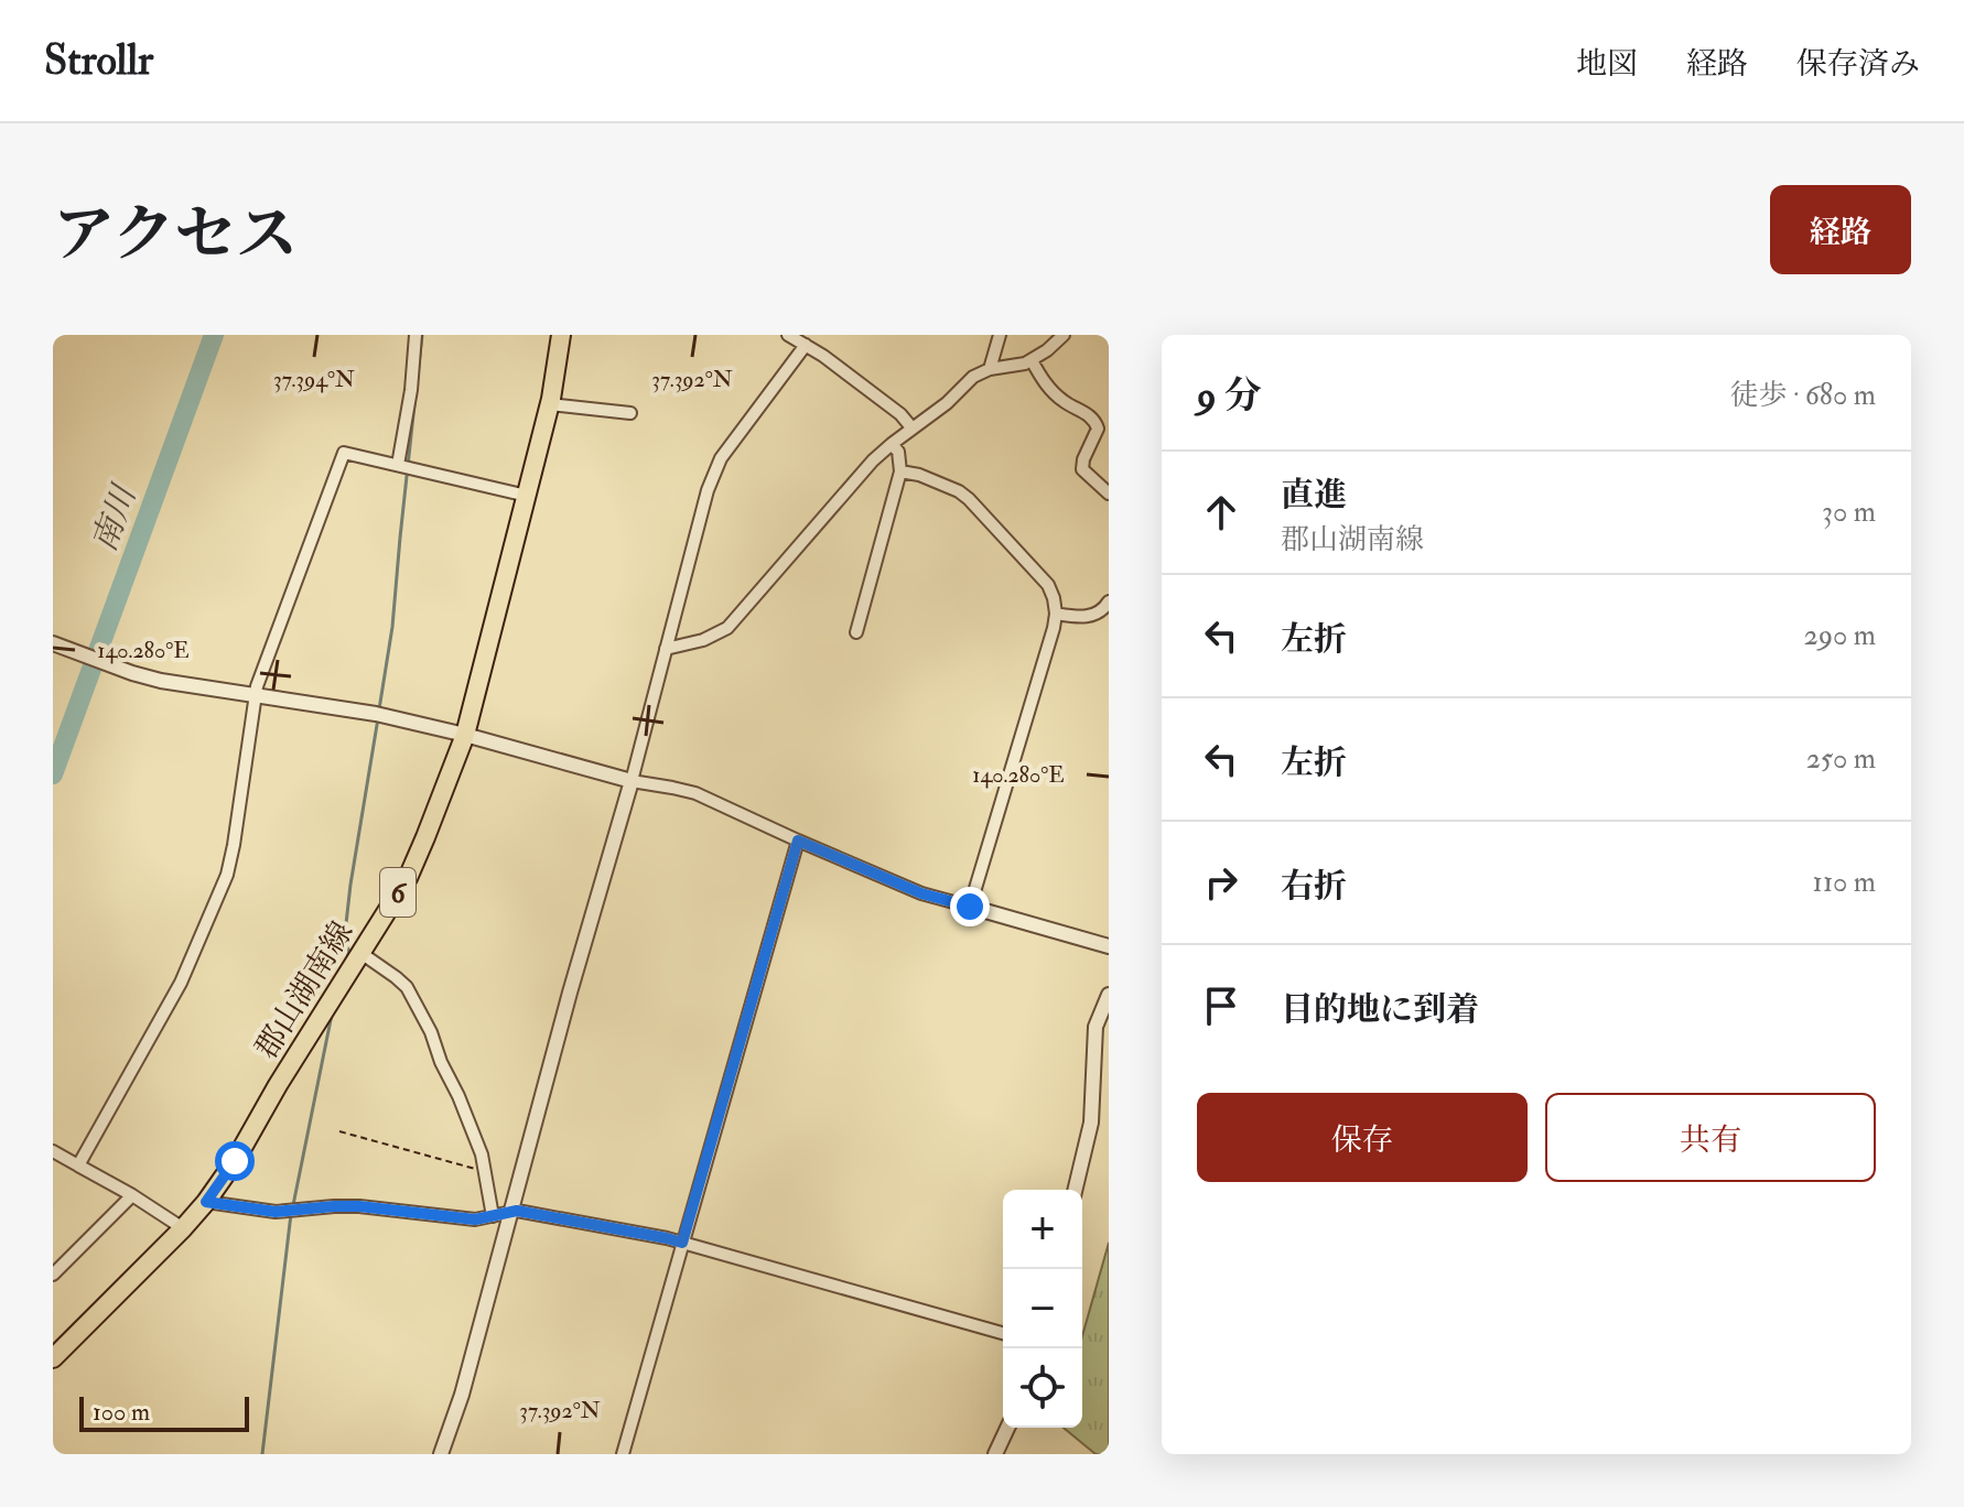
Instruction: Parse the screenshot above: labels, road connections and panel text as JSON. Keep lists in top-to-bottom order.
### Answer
{
  "streets": {
    "main road": ["6", "郡山湖南線"]
  },
  "water": ["南川"],
  "scale_bar": "100 m",
  "page": {
    "header": "Strollr",
    "nav": ["地図", "経路", "保存済み"],
    "title": "アクセス",
    "buttons": [
      "経路",
      ["保存", "共有"]
    ],
    "heading": ["9 分", "徒歩 · 680 m"],
    "list": [
      ["直進", "郡山湖南線", "30 m"],
      ["左折", "290 m"],
      ["左折", "250 m"],
      ["右折", "110 m"],
      "目的地に到着"
    ],
    "map_buttons": ["+", "−"],
    "scale": "100 m"
  },
  "coordinates": ["37.394°N", "37.392°N", "140.280°E"]
}
